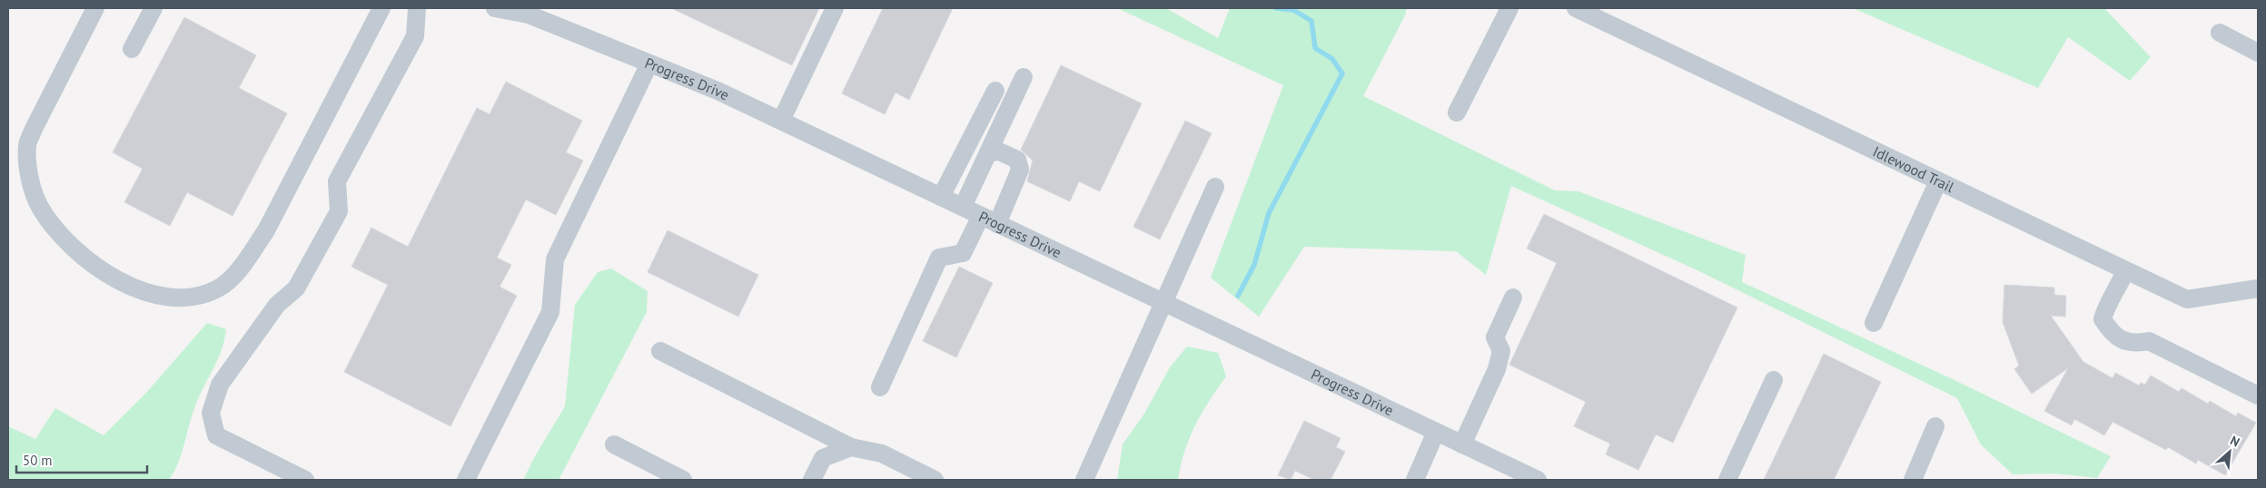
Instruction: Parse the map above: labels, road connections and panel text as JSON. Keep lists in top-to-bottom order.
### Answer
{
  "streets": {
    "street": ["Progress Drive", "Idlewood Trail"]
  },
  "scale_bar": "50 m",
  "north": "top right"
}
